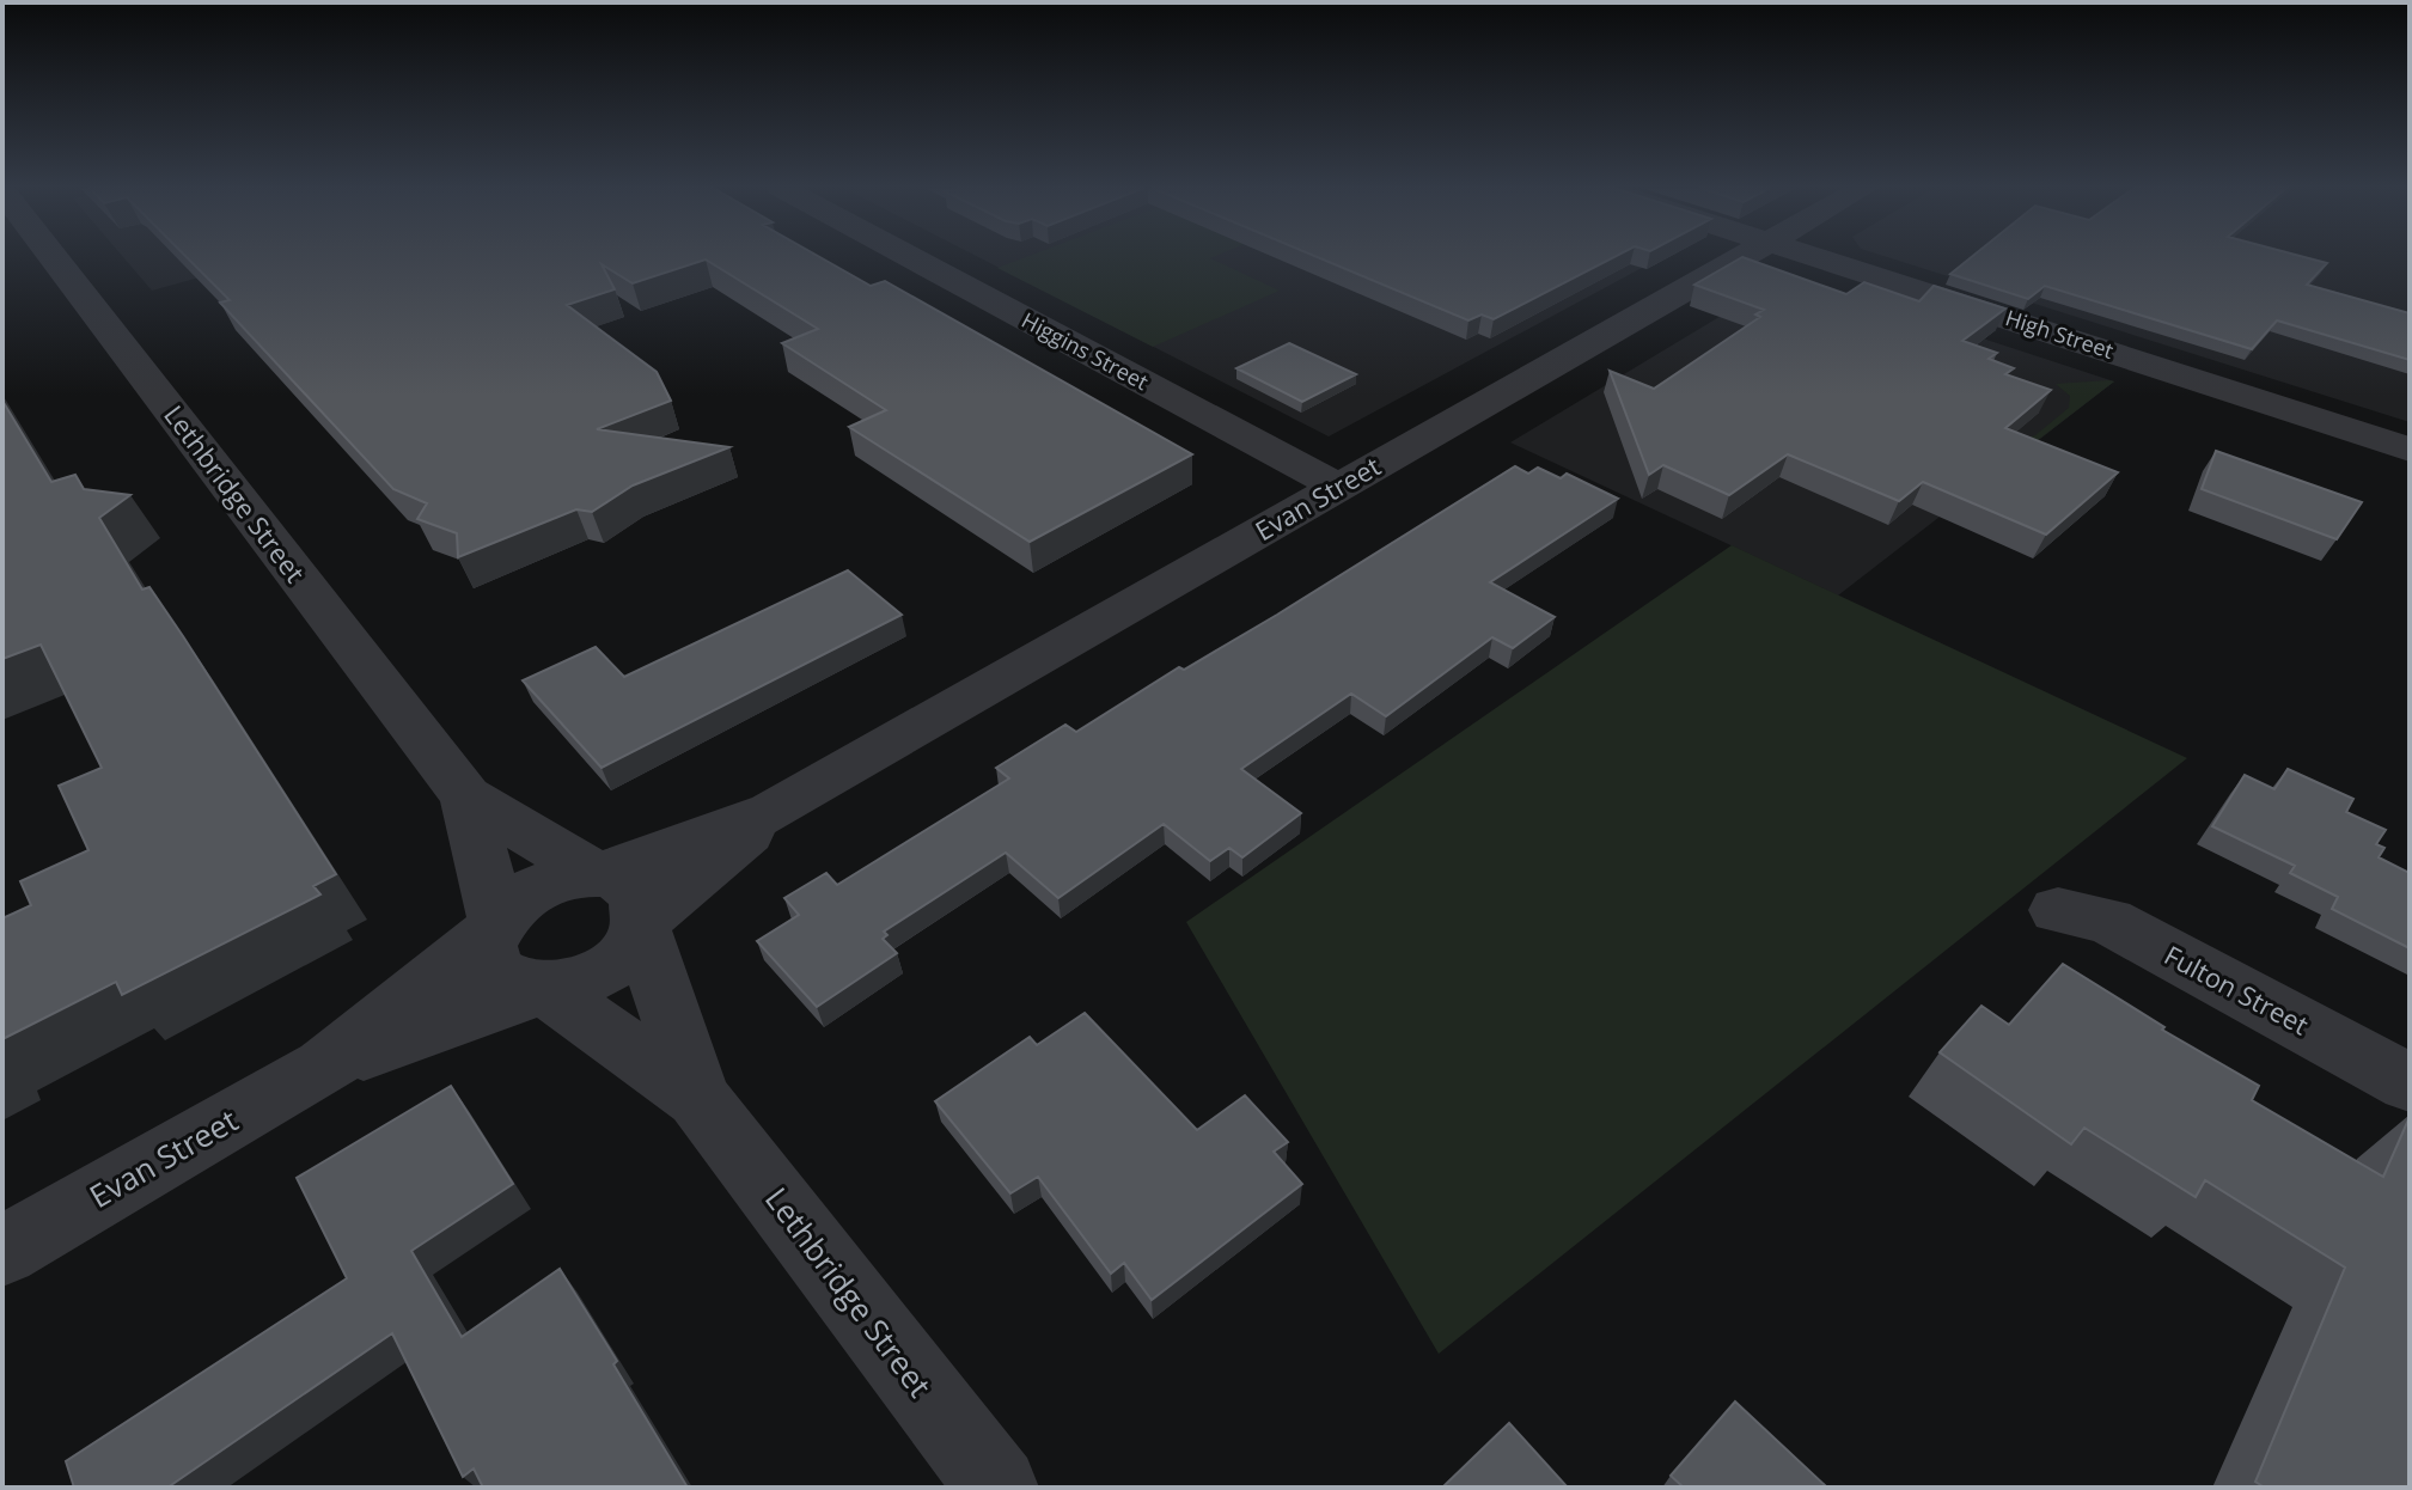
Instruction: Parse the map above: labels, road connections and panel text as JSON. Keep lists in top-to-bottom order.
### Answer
{
  "streets": {
    "street": [
      "High Street",
      "Higgins Street",
      "Lethbridge Street",
      "Evan Street",
      "Fulton Street"
    ]
  },
  "crossings": [
    ["Higgins Street", "Evan Street"],
    ["Lethbridge Street", "Evan Street"]
  ]
}
